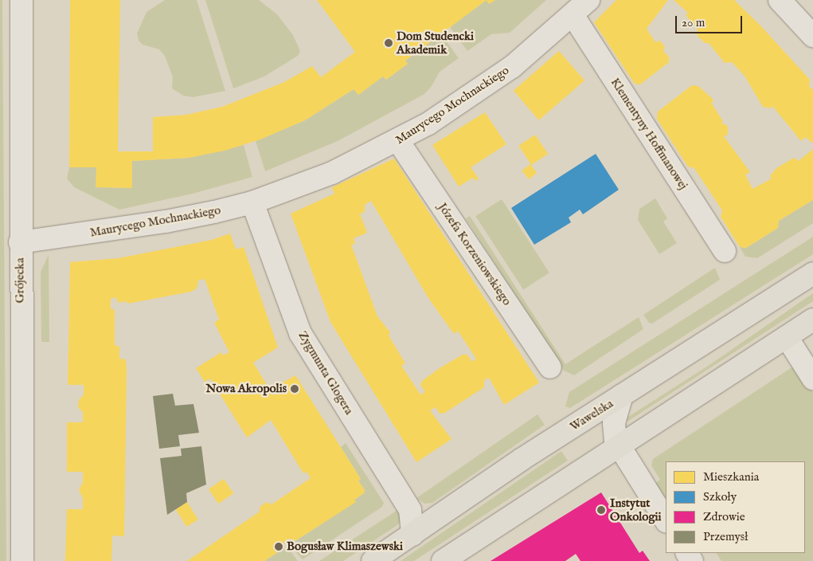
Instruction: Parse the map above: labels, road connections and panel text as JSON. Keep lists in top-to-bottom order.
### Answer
{
  "streets": {
    "main road": ["Wawelska"],
    "street": [
      "Maurycego Mochnackiego",
      "Klementyny Hoffmanowej",
      "Józefa Korzeniowskiego",
      "Grójecka",
      "Zygmunta Glogera"
    ]
  },
  "crossings": [
    ["Maurycego Mochnackiego", "Klementyny Hoffmanowej"],
    ["Maurycego Mochnackiego", "Józefa Korzeniowskiego"],
    ["Maurycego Mochnackiego", "Grójecka"],
    ["Maurycego Mochnackiego", "Zygmunta Glogera"],
    ["Zygmunta Glogera", "Wawelska"]
  ],
  "places": [
    "Dom Studencki Akademik",
    "Nowa Akropolis",
    "Instytut Onkologii",
    "Bogusław Klimaszewski"
  ],
  "legend": [
    "Mieszkania",
    "Szkoły",
    "Zdrowie",
    "Przemysł"
  ],
  "scale_bar": "20 m"
}
